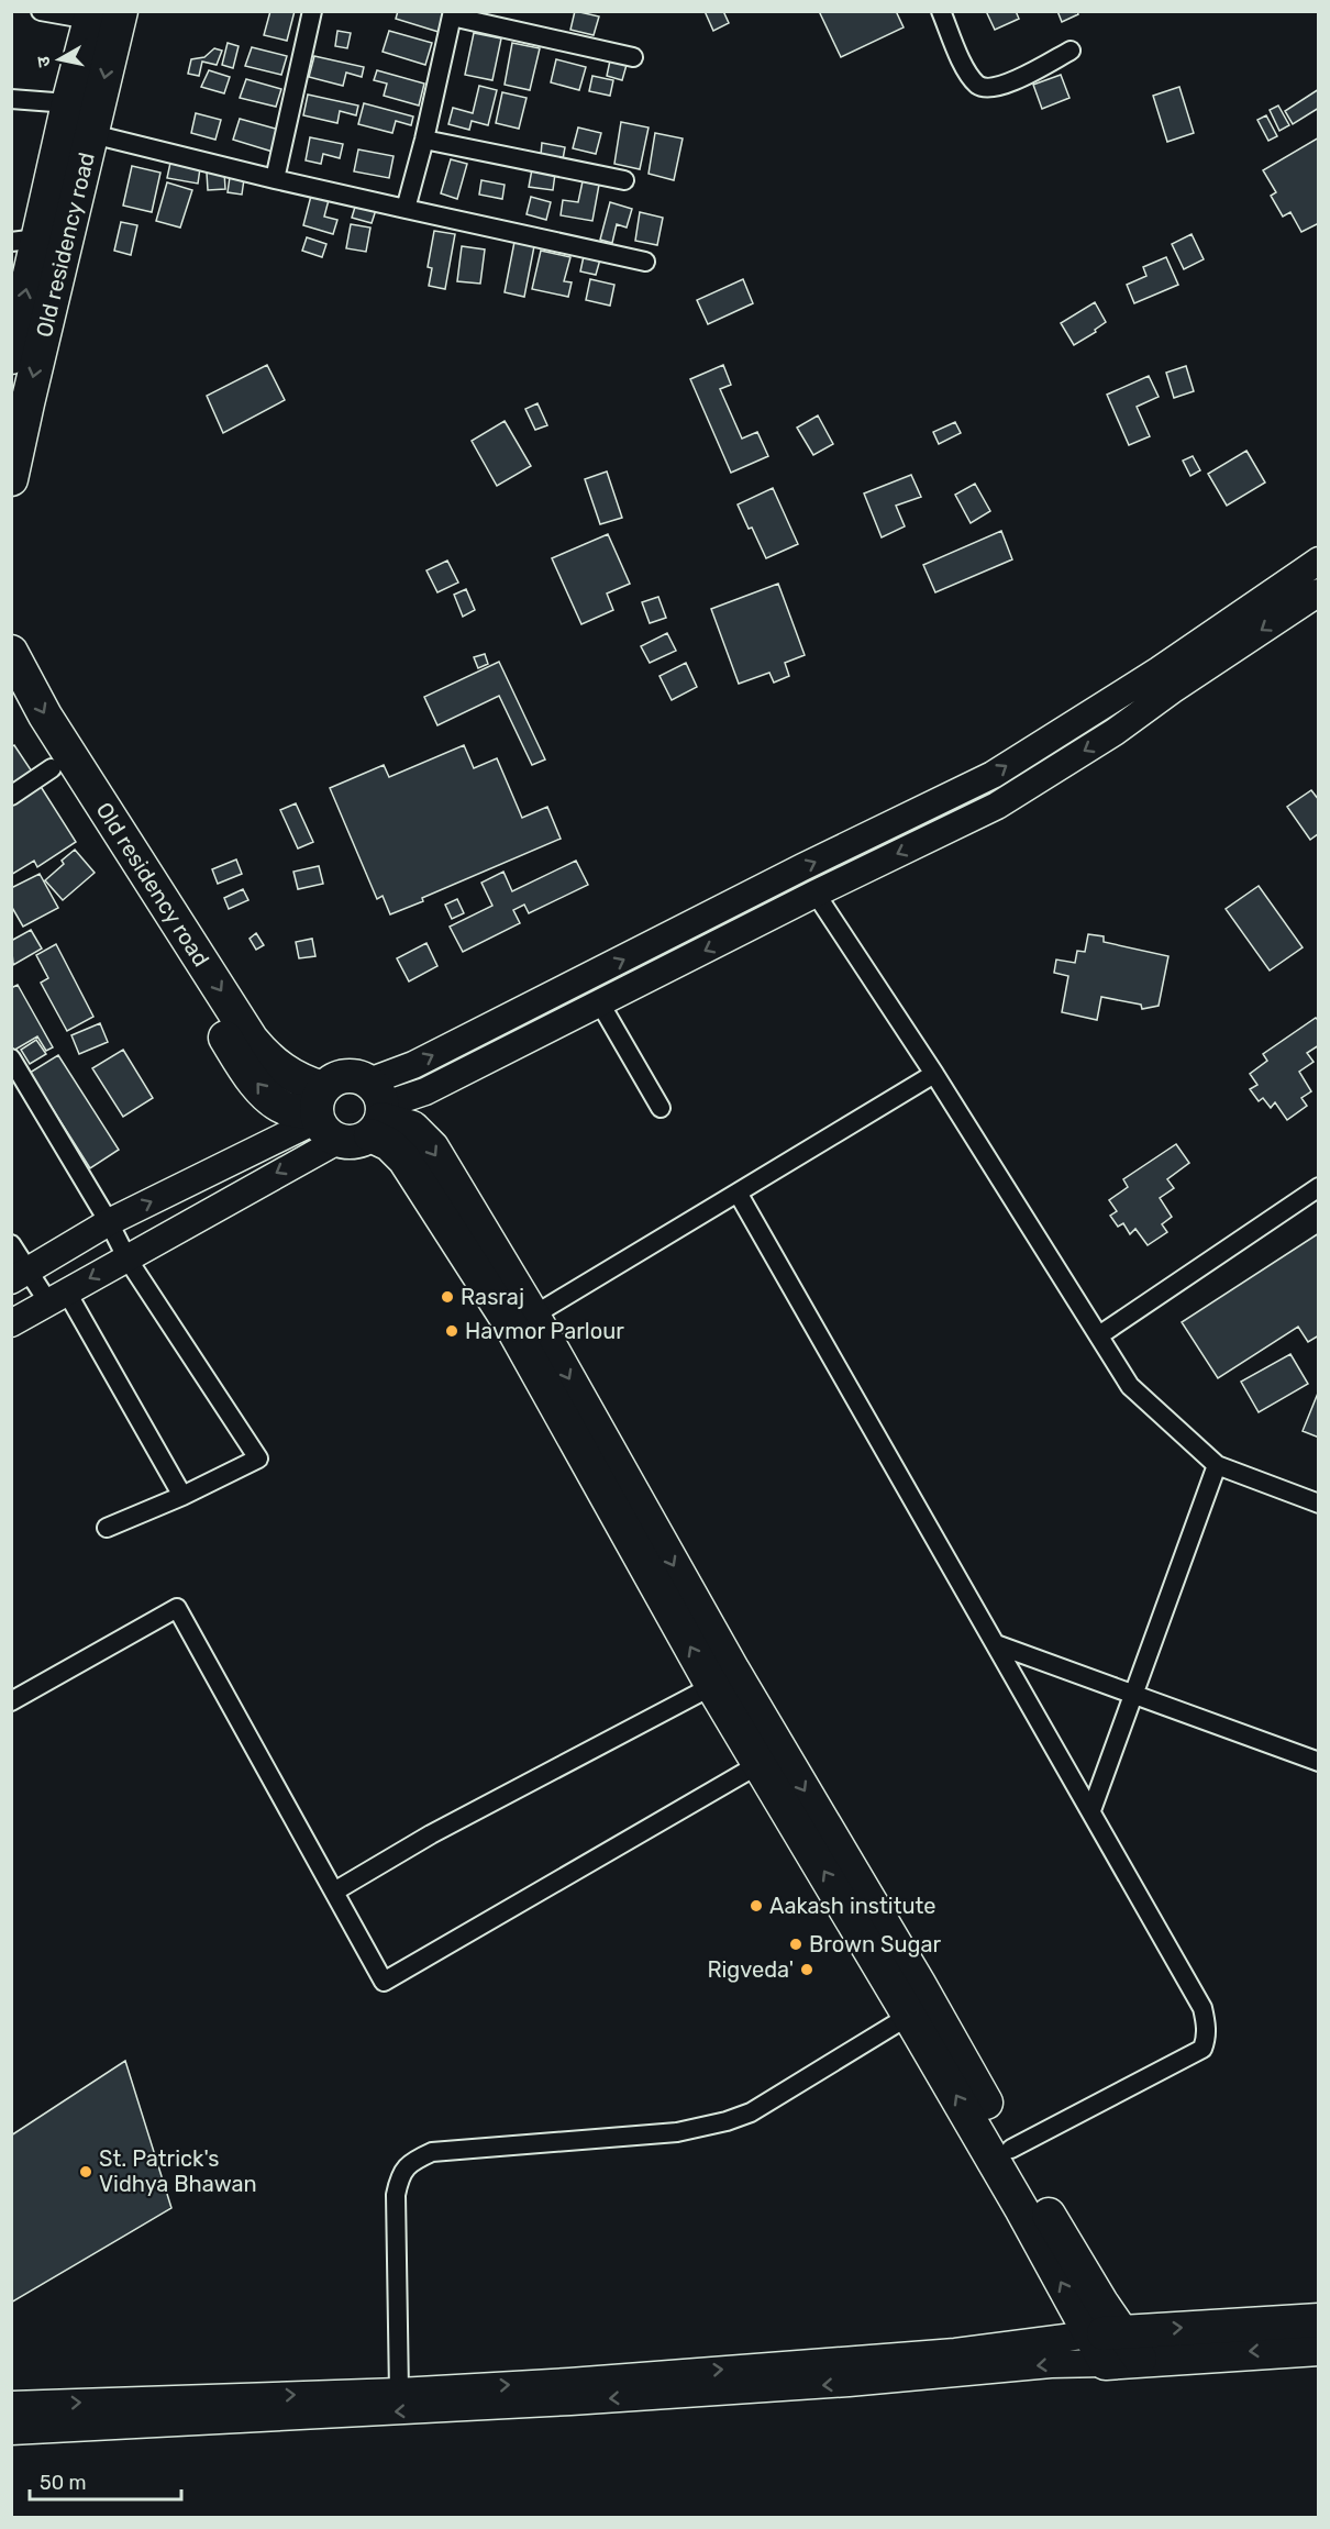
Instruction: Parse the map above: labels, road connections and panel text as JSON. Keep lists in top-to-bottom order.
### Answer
{
  "streets": {
    "highway": ["Old residency road"]
  },
  "places": [
    "Rasraj",
    "Havmor Parlour",
    "Aakash institute",
    "Brown Sugar",
    "Rigveda'",
    "St. Patrick's Vidhya Bhawan"
  ],
  "scale_bar": "50 m",
  "north": "left"
}
